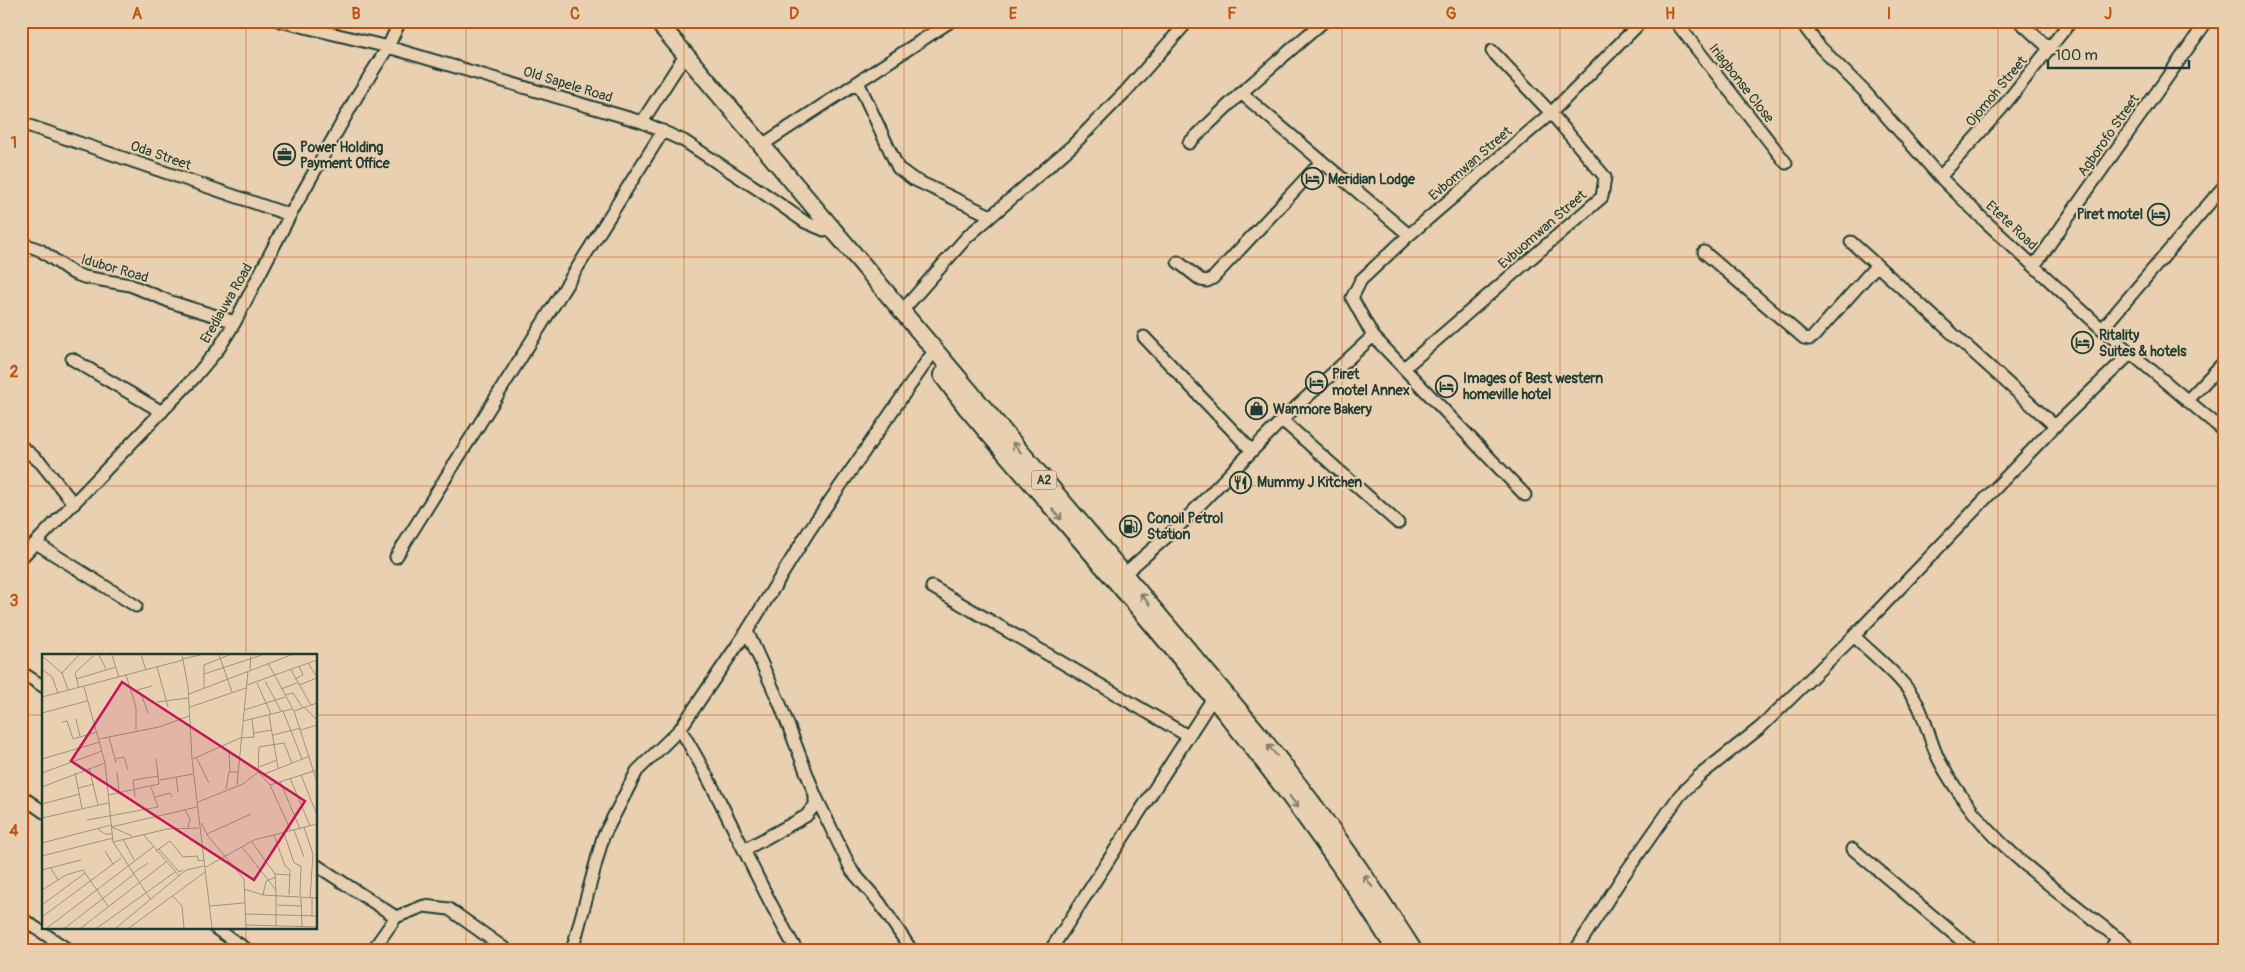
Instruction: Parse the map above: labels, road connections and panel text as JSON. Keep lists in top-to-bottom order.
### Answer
{
  "streets": {
    "highway": ["A2"],
    "street": [
      "Iriagbonse Close",
      "Old Sapele Road",
      "Ojomoh Street",
      "Agborofo Street",
      "Oda Street",
      "Evbomwan Street",
      "Etete Road",
      "Evbuomwan Street",
      "Idubor Road",
      "Erediauwa Road"
    ]
  },
  "crossings": [
    ["Old Sapele Road", "Erediauwa Road"],
    ["Old Sapele Road", "A2"],
    ["Ojomoh Street", "Etete Road"],
    ["Agborofo Street", "Etete Road"],
    ["Oda Street", "Erediauwa Road"],
    ["Evbomwan Street", "Evbuomwan Street"],
    ["Idubor Road", "Erediauwa Road"]
  ],
  "places": {
    "office": ["Power Holding Payment Office"],
    "hotel": [
      "Meridian Lodge",
      "Piret motel",
      "Ritality Suites & hotels",
      "Piret motel Annex",
      "Images of Best western homeville hotel"
    ],
    "shop": ["Wanmore Bakery"],
    "restaurant": ["Mummy J Kitchen"],
    "fuel station": ["Conoil Petrol Station"]
  },
  "scale_bar": "100 m",
  "grid": {
    "columns": [
      "A",
      "B",
      "C",
      "D",
      "E",
      "F",
      "G",
      "H",
      "I",
      "J"
    ],
    "rows": [
      "1",
      "2",
      "3",
      "4"
    ]
  }
}
